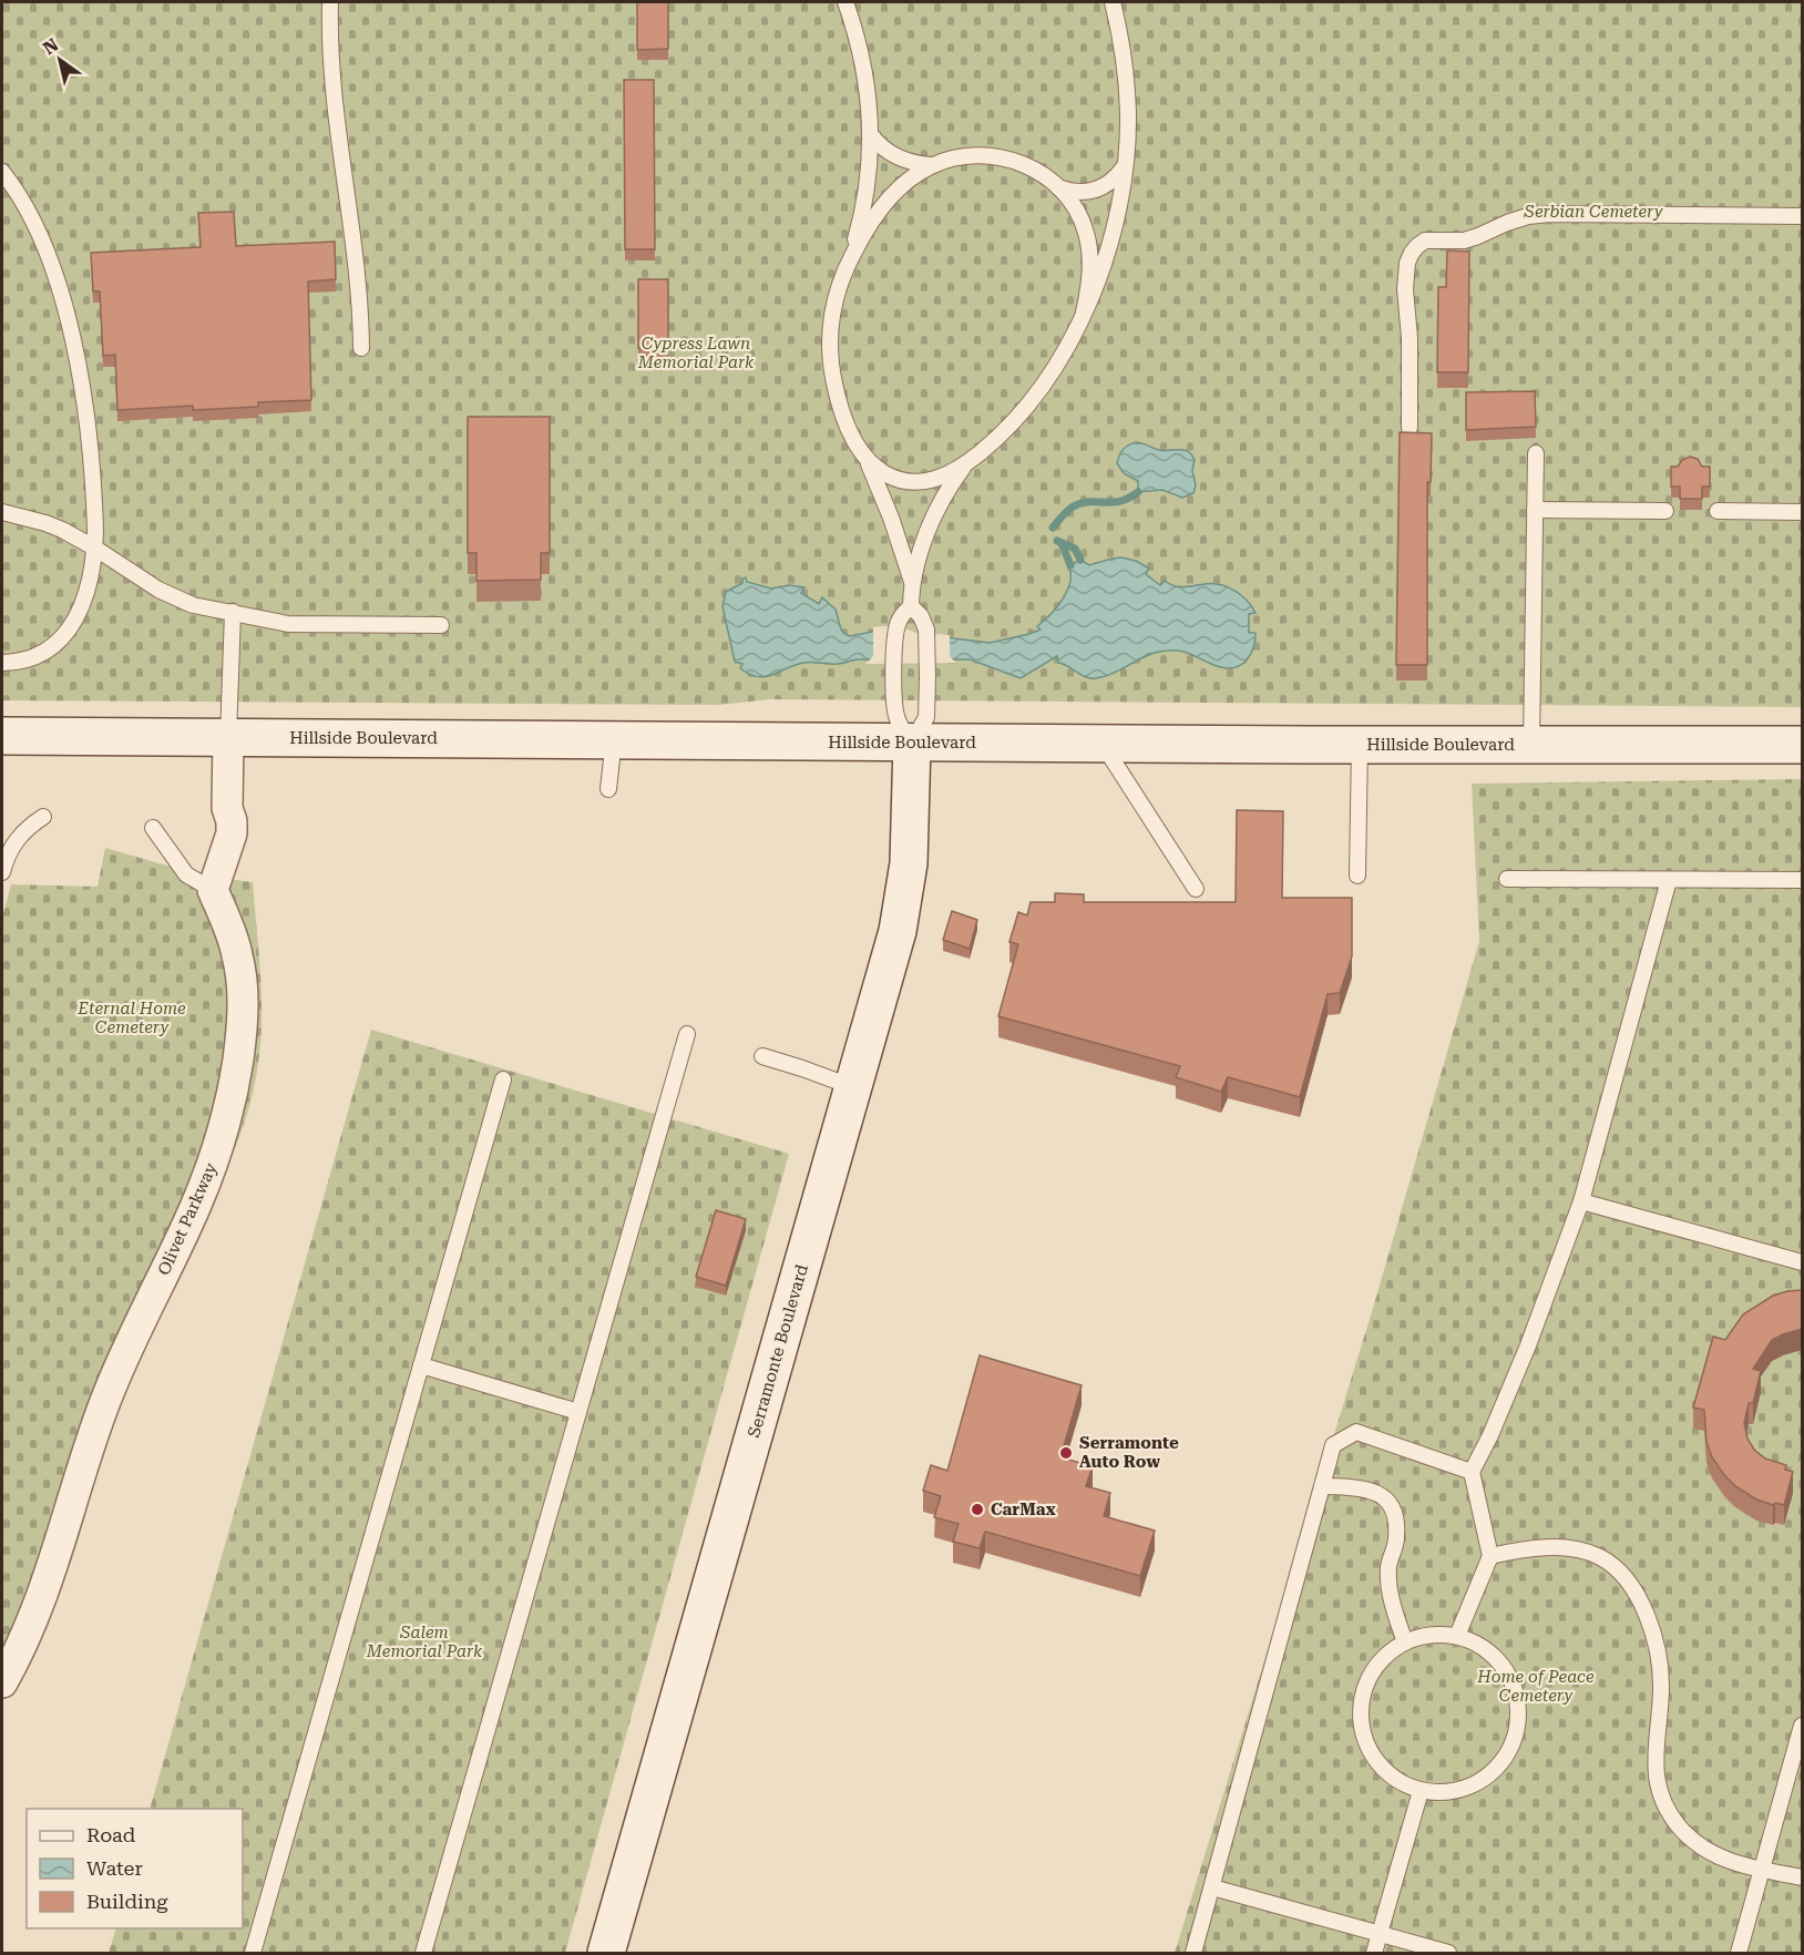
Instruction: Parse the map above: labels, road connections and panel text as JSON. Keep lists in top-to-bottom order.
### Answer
{
  "streets": {
    "main road": ["Hillside Boulevard", "Serramonte Boulevard"],
    "street": ["Olivet Parkway"]
  },
  "crossings": [
    ["Hillside Boulevard", "Serramonte Boulevard"]
  ],
  "parks": [
    "Serbian Cemetery",
    "Cypress Lawn Memorial Park",
    "Eternal Home Cemetery",
    "Salem Memorial Park",
    "Home of Peace Cemetery"
  ],
  "places": ["Serramonte Auto Row", "CarMax"],
  "legend": ["Road", "Water", "Building"],
  "north": "top left"
}
